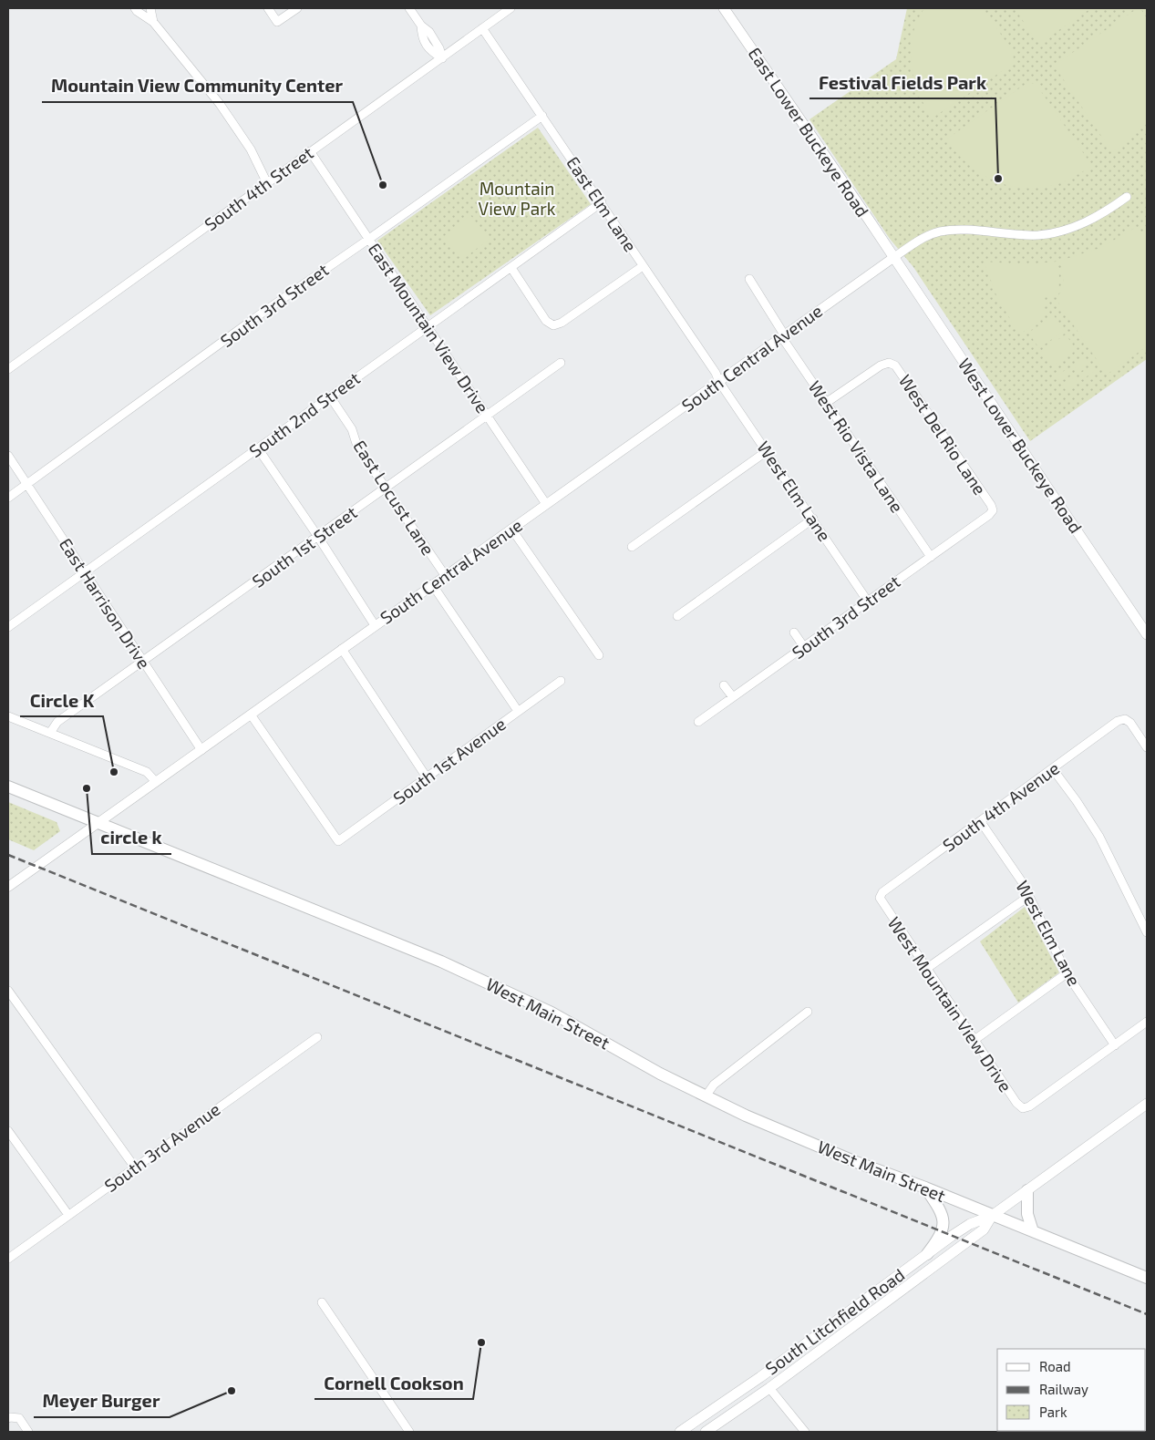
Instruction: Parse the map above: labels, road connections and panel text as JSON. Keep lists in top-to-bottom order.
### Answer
{
  "streets": {
    "main road": [
      "East Lower Buckeye Road",
      "West Lower Buckeye Road",
      "West Main Street",
      "South Litchfield Road"
    ],
    "street": [
      "South 4th Street",
      "East Elm Lane",
      "South 3rd Street",
      "East Mountain View Drive",
      "South Central Avenue",
      "South 2nd Street",
      "West Del Rio Lane",
      "West Rio Vista Lane",
      "West Elm Lane",
      "East Locust Lane",
      "South 1st Street",
      "East Harrison Drive",
      "South 1st Avenue",
      "South 4th Avenue",
      "West Mountain View Drive",
      "South 3rd Avenue"
    ]
  },
  "crossings": [
    ["East Lower Buckeye Road", "South Central Avenue"],
    ["East Lower Buckeye Road", "West Lower Buckeye Road"],
    ["South 4th Street", "East Elm Lane"],
    ["South 4th Street", "East Mountain View Drive"],
    ["East Elm Lane", "South 3rd Street"],
    ["East Elm Lane", "South Central Avenue"],
    ["East Elm Lane", "South 2nd Street"],
    ["East Elm Lane", "West Elm Lane"],
    ["South 3rd Street", "East Mountain View Drive"],
    ["South 3rd Street", "West Del Rio Lane"],
    ["South 3rd Street", "West Rio Vista Lane"],
    ["South 3rd Street", "West Elm Lane"],
    ["South 3rd Street", "East Harrison Drive"],
    ["East Mountain View Drive", "South Central Avenue"],
    ["East Mountain View Drive", "South 2nd Street"],
    ["East Mountain View Drive", "South 1st Street"],
    ["South Central Avenue", "West Lower Buckeye Road"],
    ["South Central Avenue", "West Rio Vista Lane"],
    ["South Central Avenue", "West Elm Lane"],
    ["South Central Avenue", "East Locust Lane"],
    ["South Central Avenue", "East Harrison Drive"],
    ["South Central Avenue", "South 1st Avenue"],
    ["South Central Avenue", "West Main Street"],
    ["South 2nd Street", "East Locust Lane"],
    ["South 2nd Street", "East Harrison Drive"],
    ["West Del Rio Lane", "West Rio Vista Lane"],
    ["West Elm Lane", "South 4th Avenue"],
    ["West Elm Lane", "West Mountain View Drive"],
    ["East Locust Lane", "South 1st Street"],
    ["South 1st Street", "East Harrison Drive"],
    ["South 4th Avenue", "West Mountain View Drive"],
    ["West Main Street", "South Litchfield Road"]
  ],
  "parks": ["Mountain View Park"],
  "places": [
    "Festival Fields Park",
    "Mountain View Community Center",
    "Circle K",
    "circle k",
    "Cornell Cookson",
    "Meyer Burger"
  ],
  "legend": ["Road", "Railway", "Park"]
}
